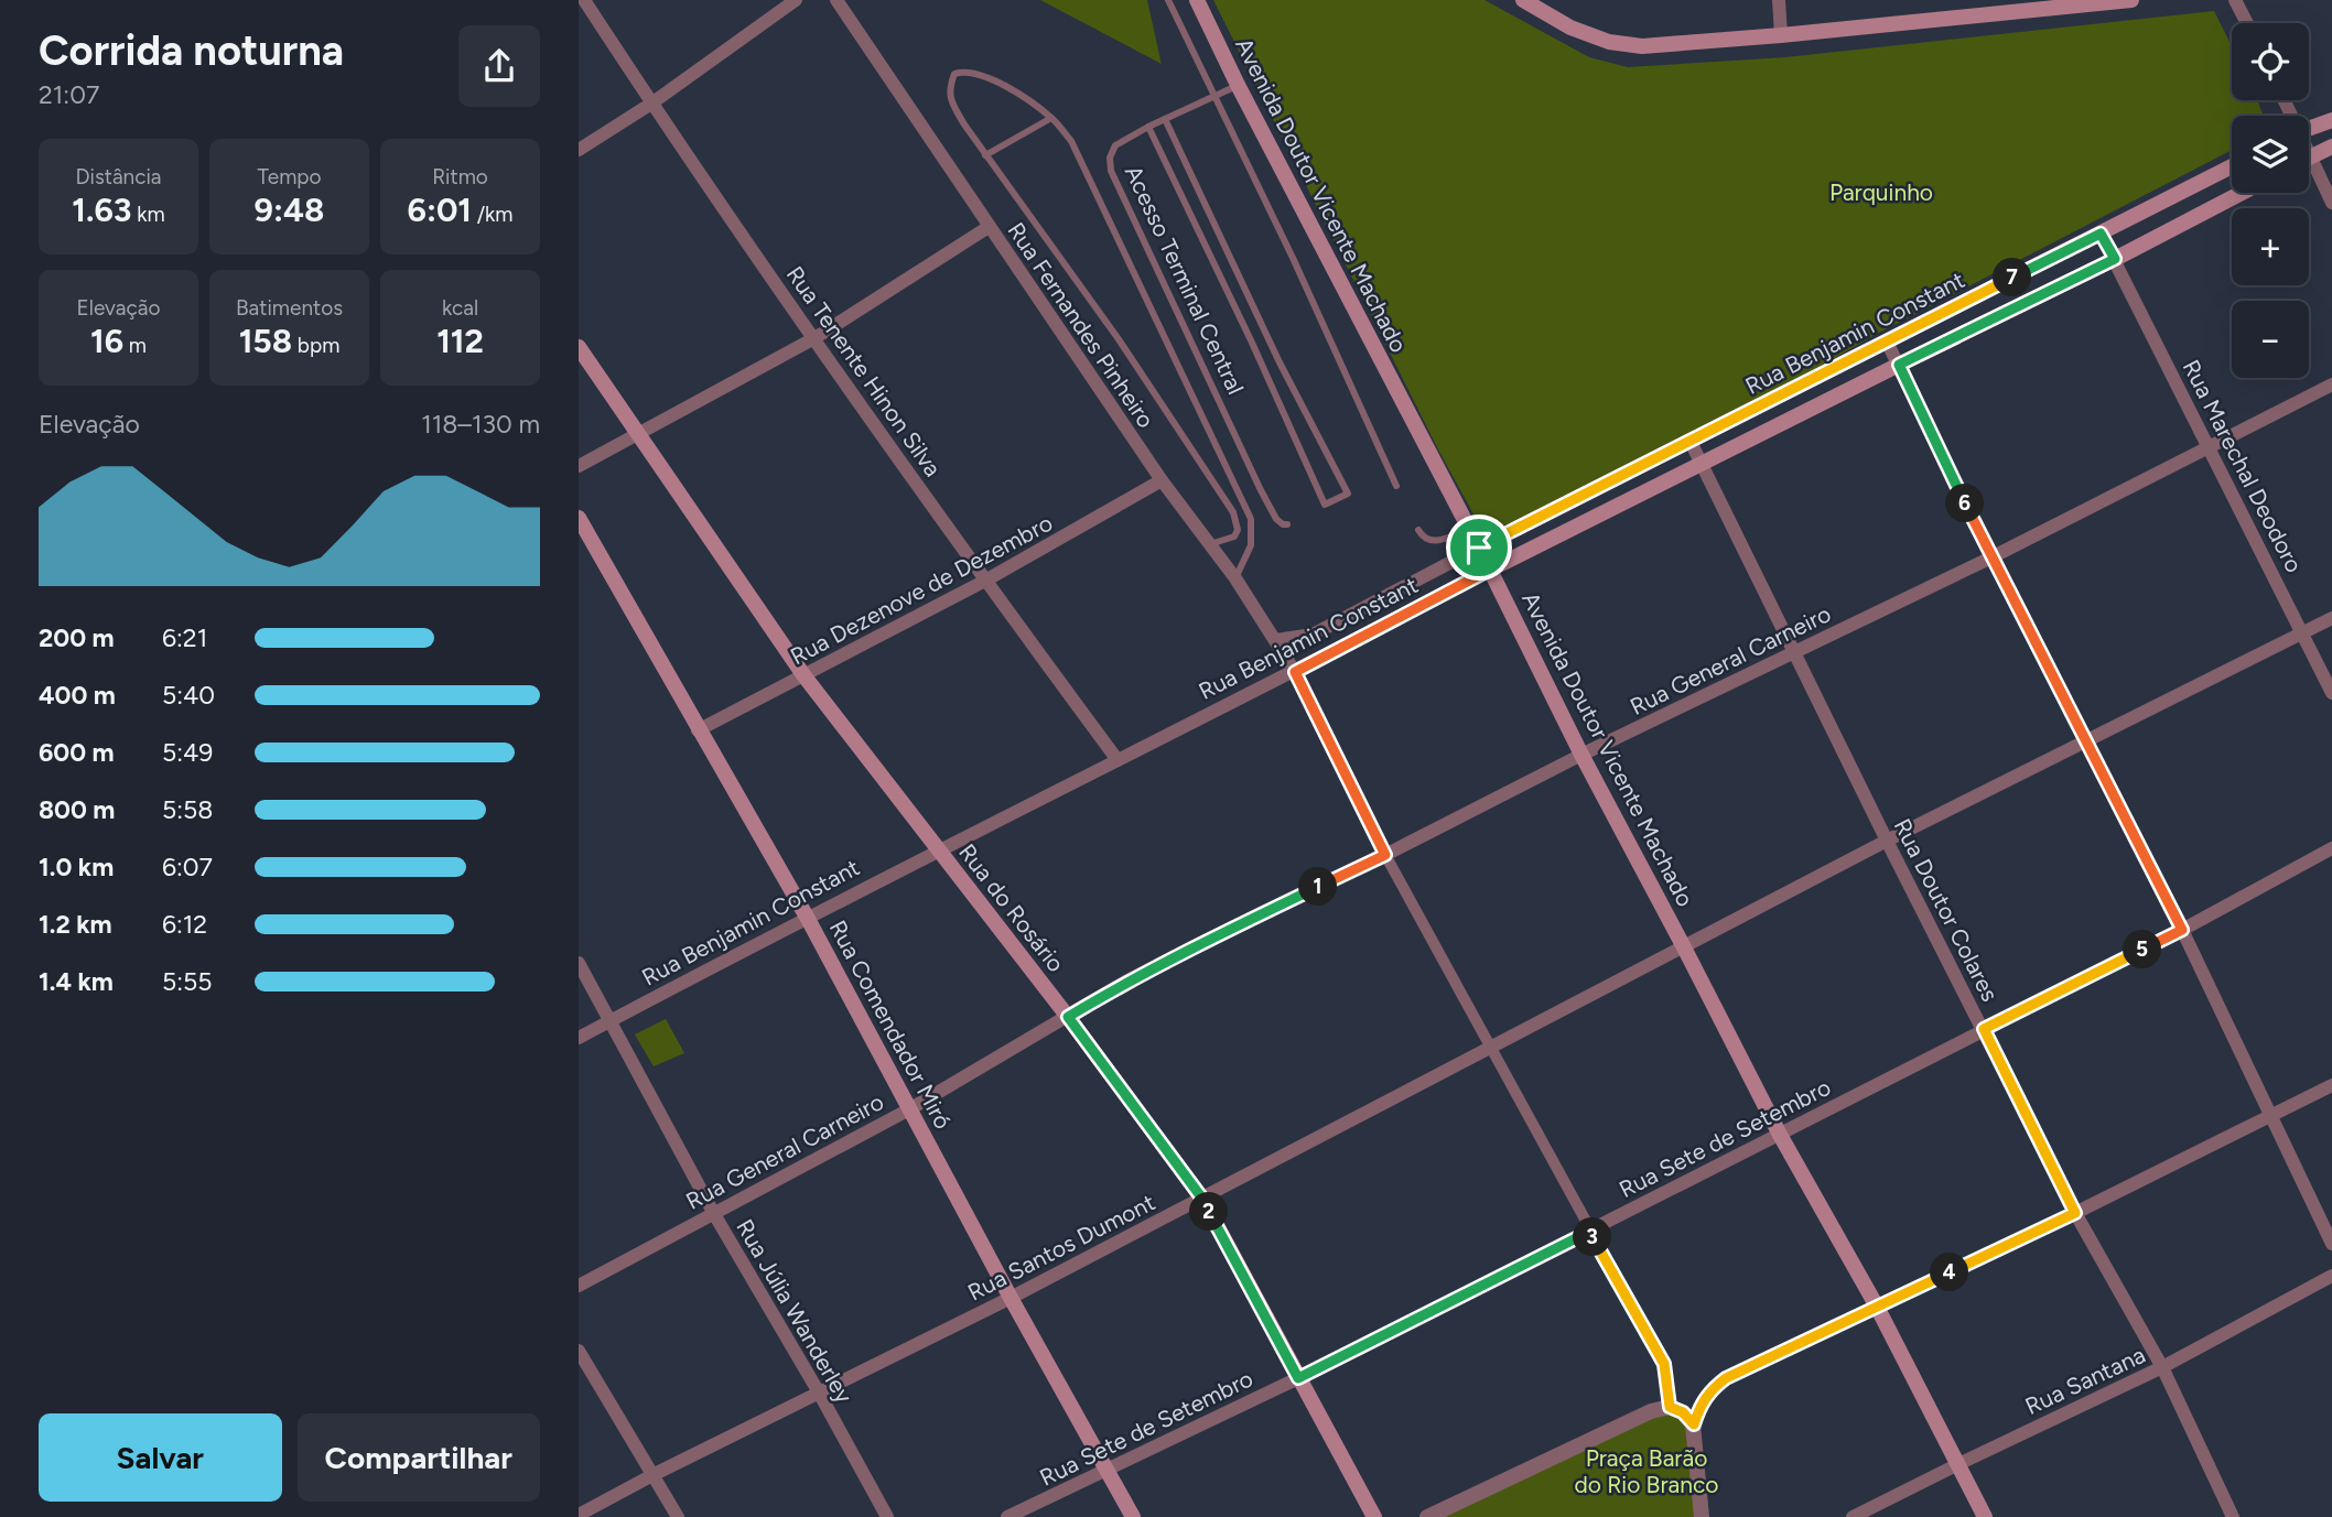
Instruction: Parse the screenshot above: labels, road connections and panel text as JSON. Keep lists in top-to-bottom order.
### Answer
{
  "streets": {
    "main road": [
      "Avenida Doutor Vicente Machado",
      "Rua Benjamin Constant",
      "Rua do Rosário",
      "Rua Comendador Miró"
    ],
    "street": [
      "Rua Fernandes Pinheiro",
      "Rua Tenente Hinon Silva",
      "Rua Marechal Deodoro",
      "Rua Dezenove de Dezembro",
      "Rua General Carneiro",
      "Rua Doutor Colares",
      "Rua Sete de Setembro",
      "Rua Santos Dumont",
      "Rua Júlia Wanderley",
      "Rua Santana"
    ],
    "lane": ["Acesso Terminal Central"]
  },
  "crossings": [
    ["Avenida Doutor Vicente Machado", "Acesso Terminal Central"],
    ["Avenida Doutor Vicente Machado", "Rua Benjamin Constant"],
    ["Avenida Doutor Vicente Machado", "Rua General Carneiro"],
    ["Avenida Doutor Vicente Machado", "Rua Sete de Setembro"],
    ["Avenida Doutor Vicente Machado", "Rua Santos Dumont"],
    ["Avenida Doutor Vicente Machado", "Rua Santana"],
    ["Rua Fernandes Pinheiro", "Rua Benjamin Constant"],
    ["Rua Fernandes Pinheiro", "Rua Dezenove de Dezembro"],
    ["Rua Benjamin Constant", "Rua Tenente Hinon Silva"],
    ["Rua Benjamin Constant", "Rua Marechal Deodoro"],
    ["Rua Benjamin Constant", "Rua do Rosário"],
    ["Rua Benjamin Constant", "Rua Doutor Colares"],
    ["Rua Benjamin Constant", "Rua Comendador Miró"],
    ["Rua Benjamin Constant", "Rua Júlia Wanderley"],
    ["Rua Tenente Hinon Silva", "Rua Dezenove de Dezembro"],
    ["Rua Marechal Deodoro", "Rua General Carneiro"],
    ["Rua Marechal Deodoro", "Rua Santos Dumont"],
    ["Rua Dezenove de Dezembro", "Rua do Rosário"],
    ["Rua Dezenove de Dezembro", "Rua Comendador Miró"],
    ["Rua General Carneiro", "Rua do Rosário"],
    ["Rua General Carneiro", "Rua Doutor Colares"],
    ["Rua General Carneiro", "Rua Comendador Miró"],
    ["Rua General Carneiro", "Rua Júlia Wanderley"],
    ["Rua do Rosário", "Rua Sete de Setembro"],
    ["Rua do Rosário", "Rua Santos Dumont"],
    ["Rua Doutor Colares", "Rua Sete de Setembro"],
    ["Rua Doutor Colares", "Rua Santos Dumont"],
    ["Rua Doutor Colares", "Rua Santana"],
    ["Rua Comendador Miró", "Rua Sete de Setembro"],
    ["Rua Comendador Miró", "Rua Santos Dumont"],
    ["Rua Santos Dumont", "Rua Júlia Wanderley"]
  ],
  "parks": ["Parquinho", "Praça Barão do Rio Branco"],
  "page": {
    "heading": ["Corrida noturna", "21:07"],
    "map_buttons": ["+", "−"],
    "stats": [
      ["Distância", "1.63 km"],
      ["Tempo", "9:48"],
      ["Ritmo", "6:01 /km"],
      ["Elevação", "16 m"],
      ["Batimentos", "158 bpm"],
      ["kcal", "112"]
    ],
    "pins": [
      "7",
      "6",
      "1",
      "5",
      "2",
      "3",
      "4"
    ],
    "chart": ["Elevação", "118–130 m"],
    "list": [
      {
        "name": "200 m",
        "note": "6:21"
      },
      {
        "name": "400 m",
        "note": "5:40"
      },
      {
        "name": "600 m",
        "note": "5:49"
      },
      {
        "name": "800 m",
        "note": "5:58"
      },
      {
        "name": "1.0 km",
        "note": "6:07"
      },
      {
        "name": "1.2 km",
        "note": "6:12"
      },
      {
        "name": "1.4 km",
        "note": "5:55"
      }
    ],
    "buttons": ["Salvar", "Compartilhar"]
  }
}
